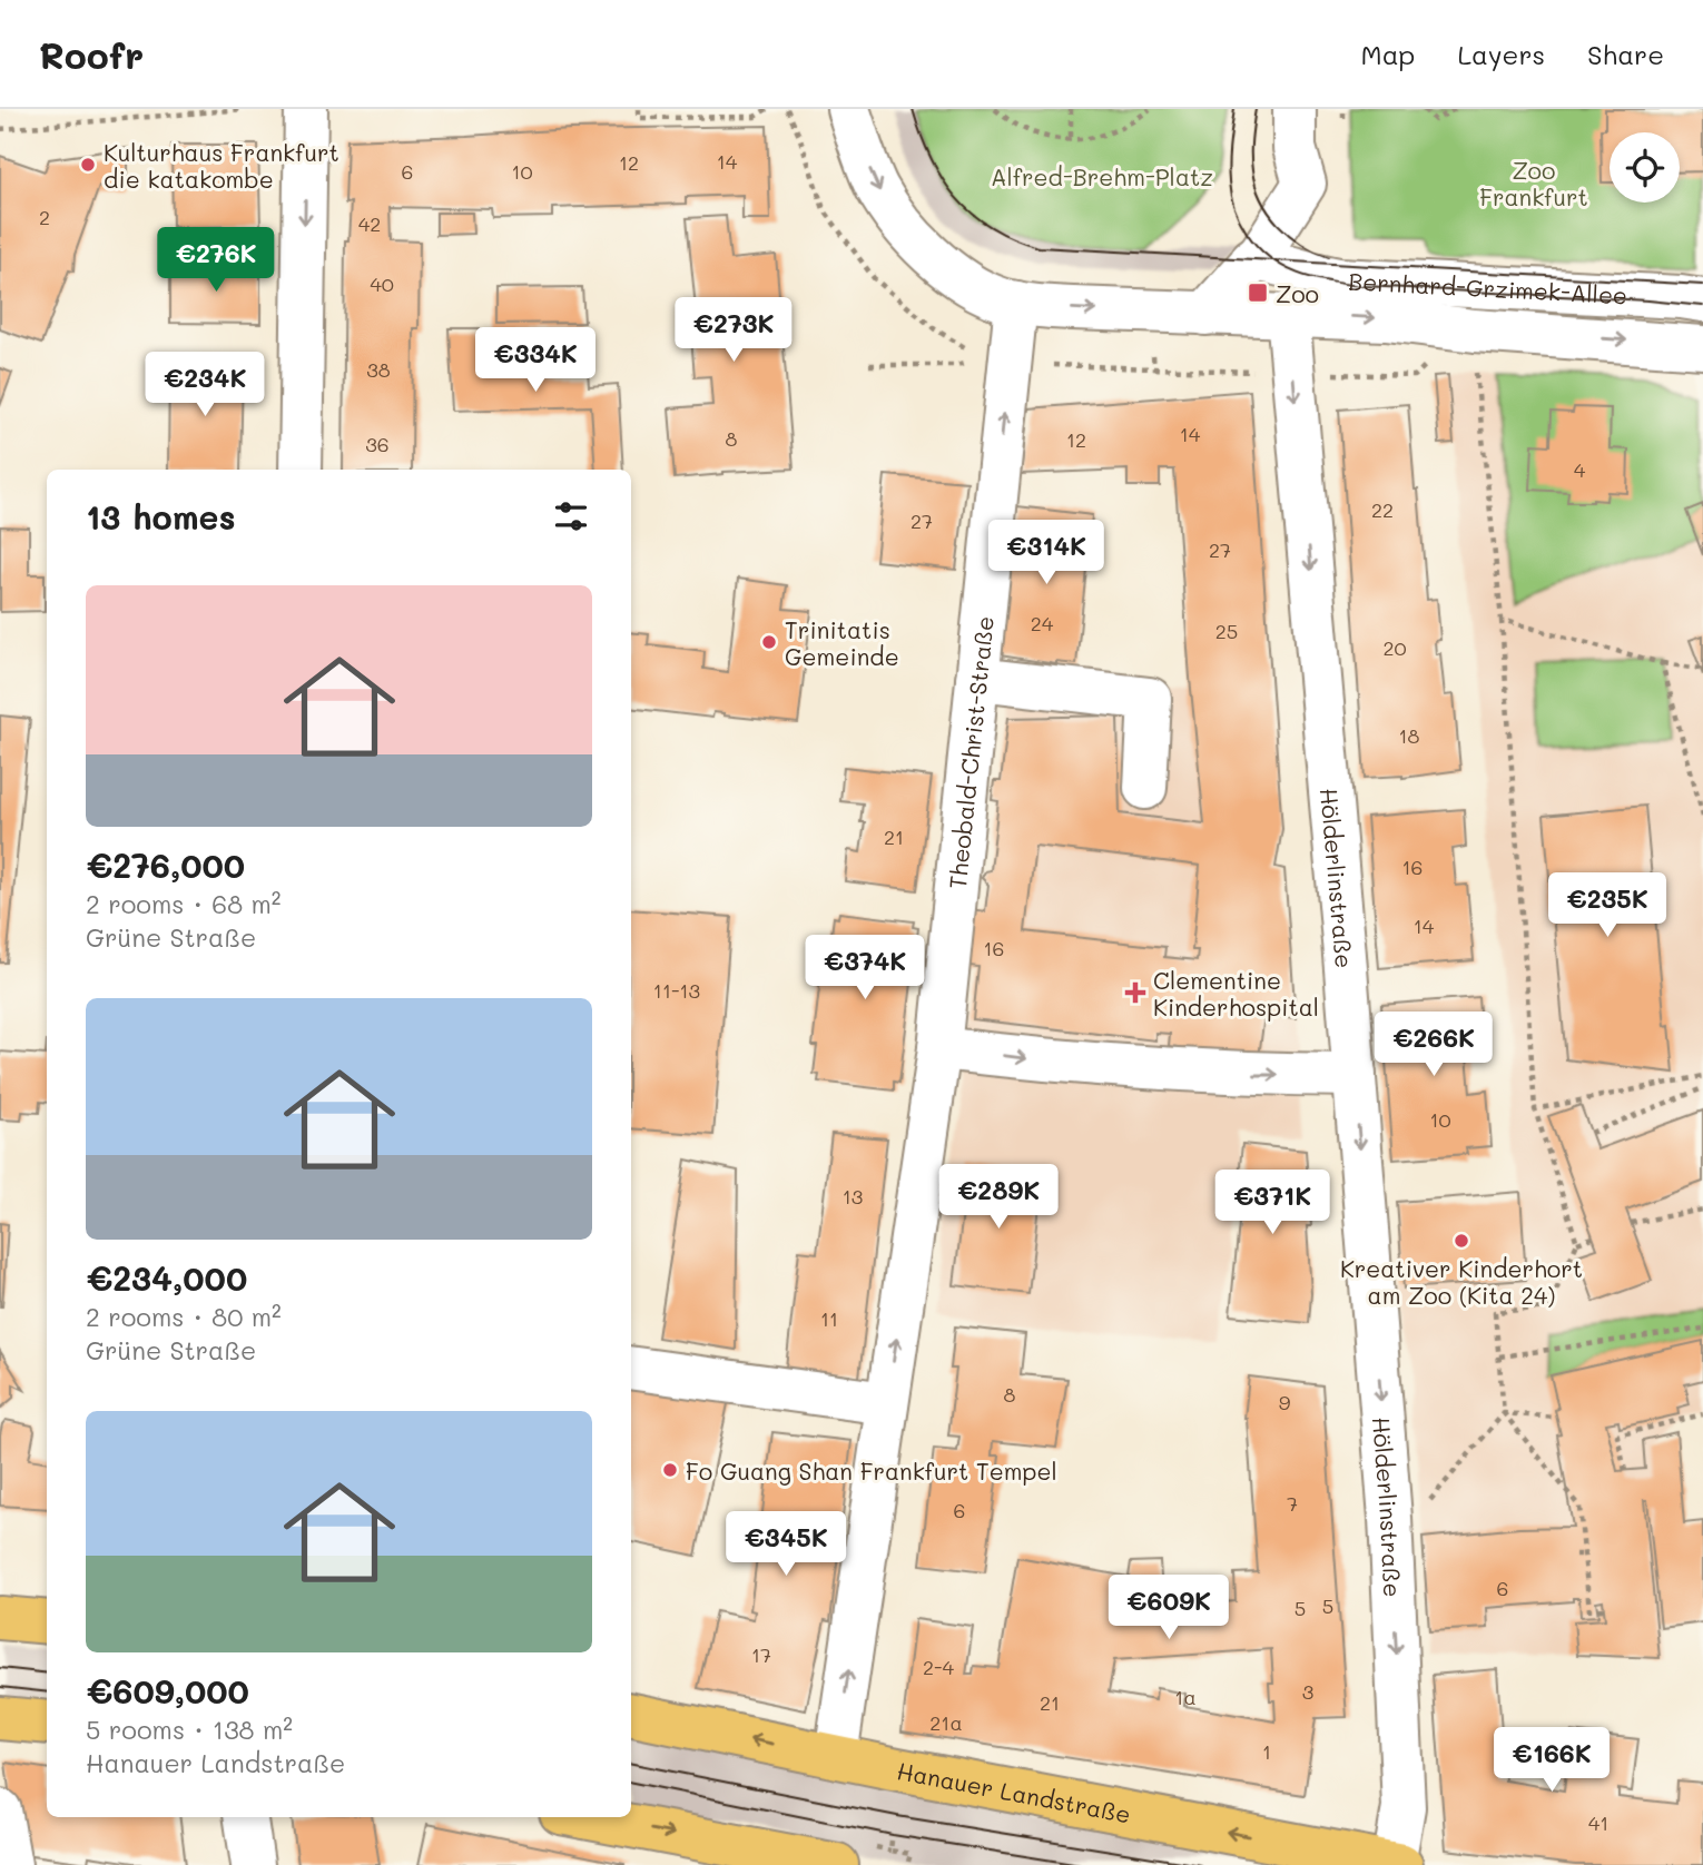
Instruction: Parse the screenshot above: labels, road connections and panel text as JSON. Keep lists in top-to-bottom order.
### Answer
{
  "streets": {
    "main road": ["Hanauer Landstraße"],
    "street": ["Bernhard-Grzimek-Allee", "Theobald-Christ-Straße", "Hölderlinstraße"]
  },
  "crossings": [
    ["Bernhard-Grzimek-Allee", "Hölderlinstraße"],
    ["Theobald-Christ-Straße", "Hanauer Landstraße"],
    ["Hölderlinstraße", "Hanauer Landstraße"]
  ],
  "one_way": ["Theobald-Christ-Straße", "Hölderlinstraße", "Hanauer Landstraße"],
  "parks": ["Zoo Frankfurt", "Alfred-Brehm-Platz"],
  "places": {
    "other": [
      "Kulturhaus Frankfurt die katakombe",
      "Trinitatis Gemeinde",
      "Kreativer Kinderhort am Zoo (Kita 24)",
      "Fo Guang Shan Frankfurt Tempel"
    ],
    "transit": ["Zoo"],
    "health": ["Clementine Kinderhospital"]
  },
  "house_numbers": [
    "14",
    "12",
    "6",
    "10",
    "2",
    "42",
    "40",
    "38",
    "14",
    "8",
    "12",
    "36",
    "4",
    "22",
    "27",
    "27",
    "24",
    "25",
    "20",
    "18",
    "21",
    "16",
    "14",
    "16",
    "11-13",
    "10",
    "13",
    "11",
    "8",
    "9",
    "7",
    "6",
    "6",
    "5",
    "5",
    "17",
    "2-4",
    "3",
    "1a",
    "21",
    "21a",
    "1",
    "41"
  ],
  "page": {
    "header": "Roofr",
    "nav": ["Map", "Layers", "Share"],
    "price": [
      "€276K",
      "€273K",
      "€334K",
      "€234K",
      "€314K",
      "€235K",
      "€374K",
      "€266K",
      "€289K",
      "€371K",
      "€345K",
      "€609K",
      "€166K"
    ],
    "heading": "13 homes",
    "list": [
      {
        "name": "€276,000",
        "note": "2 rooms · 68 m² · Grüne Straße"
      },
      {
        "name": "€234,000",
        "note": "2 rooms · 80 m² · Grüne Straße"
      },
      {
        "name": "€609,000",
        "note": "5 rooms · 138 m² · Hanauer Landstraße"
      }
    ]
  }
}
